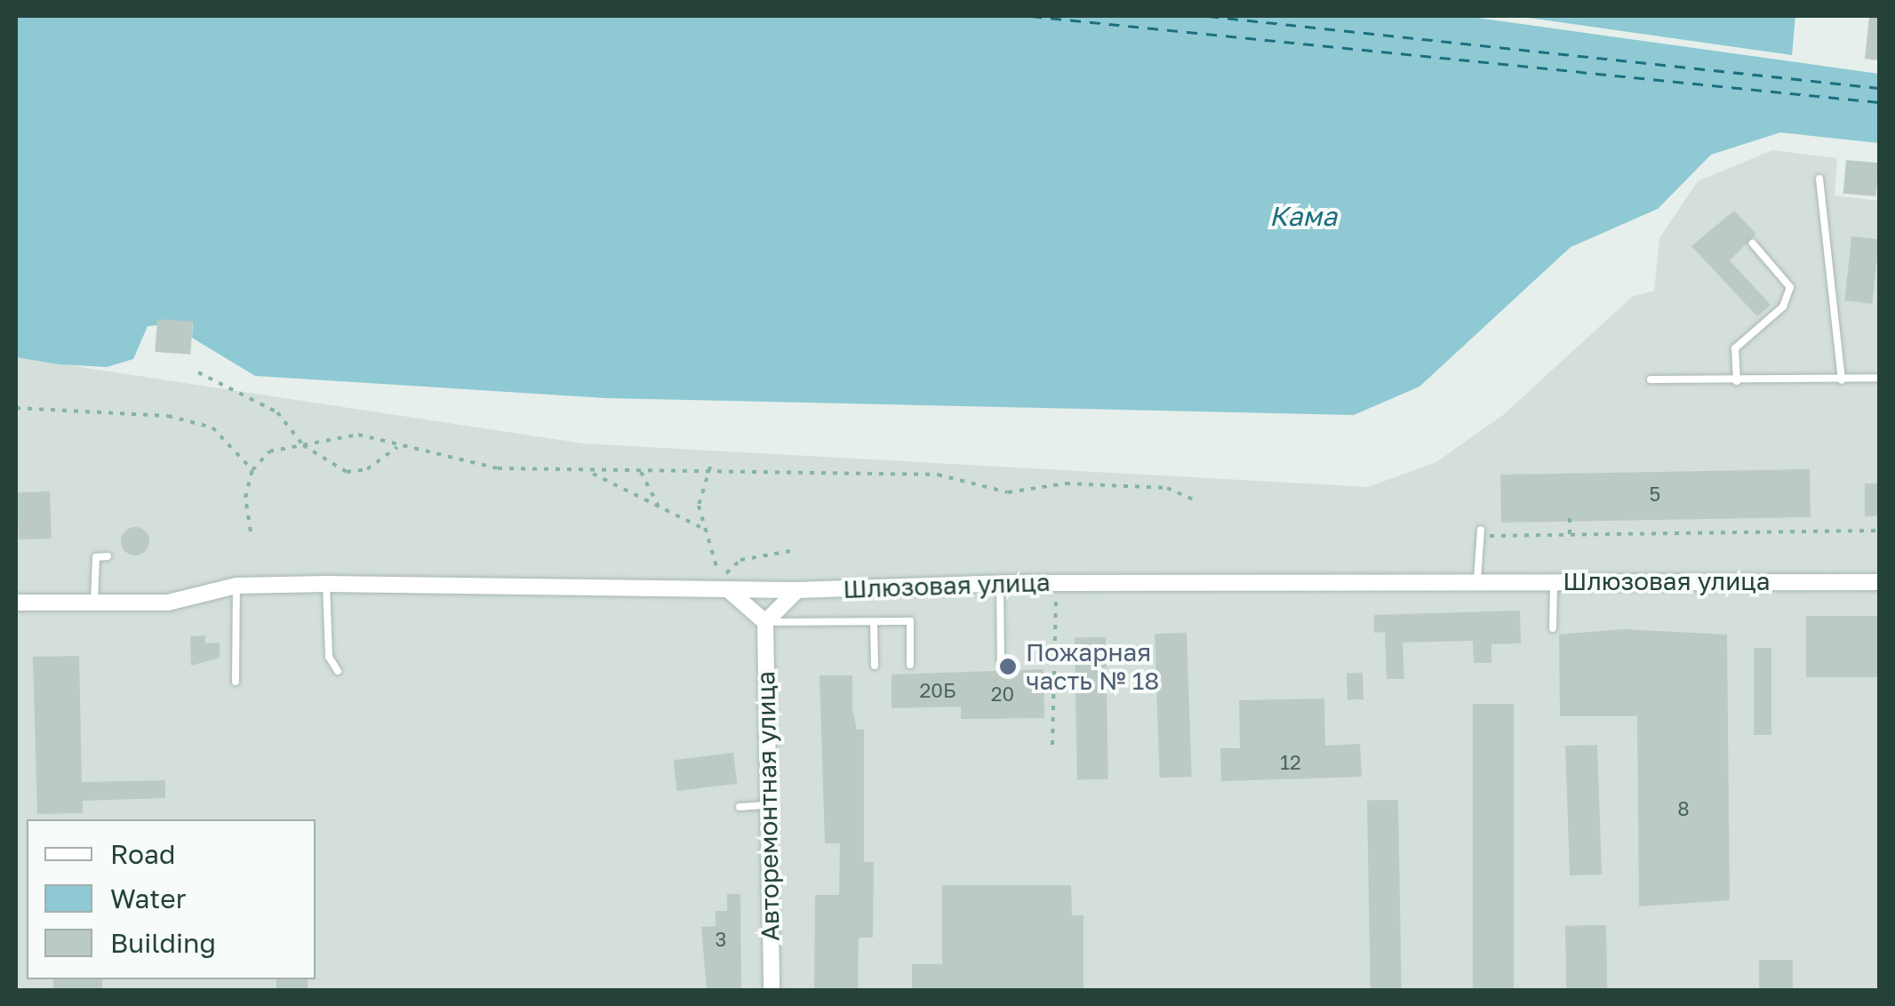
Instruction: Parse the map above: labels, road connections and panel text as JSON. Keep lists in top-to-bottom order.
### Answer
{
  "streets": {
    "street": ["Шлюзовая улица", "Авторемонтная улица"]
  },
  "water": ["Кама"],
  "places": ["Пожарная часть № 18"],
  "house_numbers": [
    "5",
    "20Б",
    "20",
    "12",
    "8",
    "3"
  ],
  "legend": ["Road", "Water", "Building"]
}
